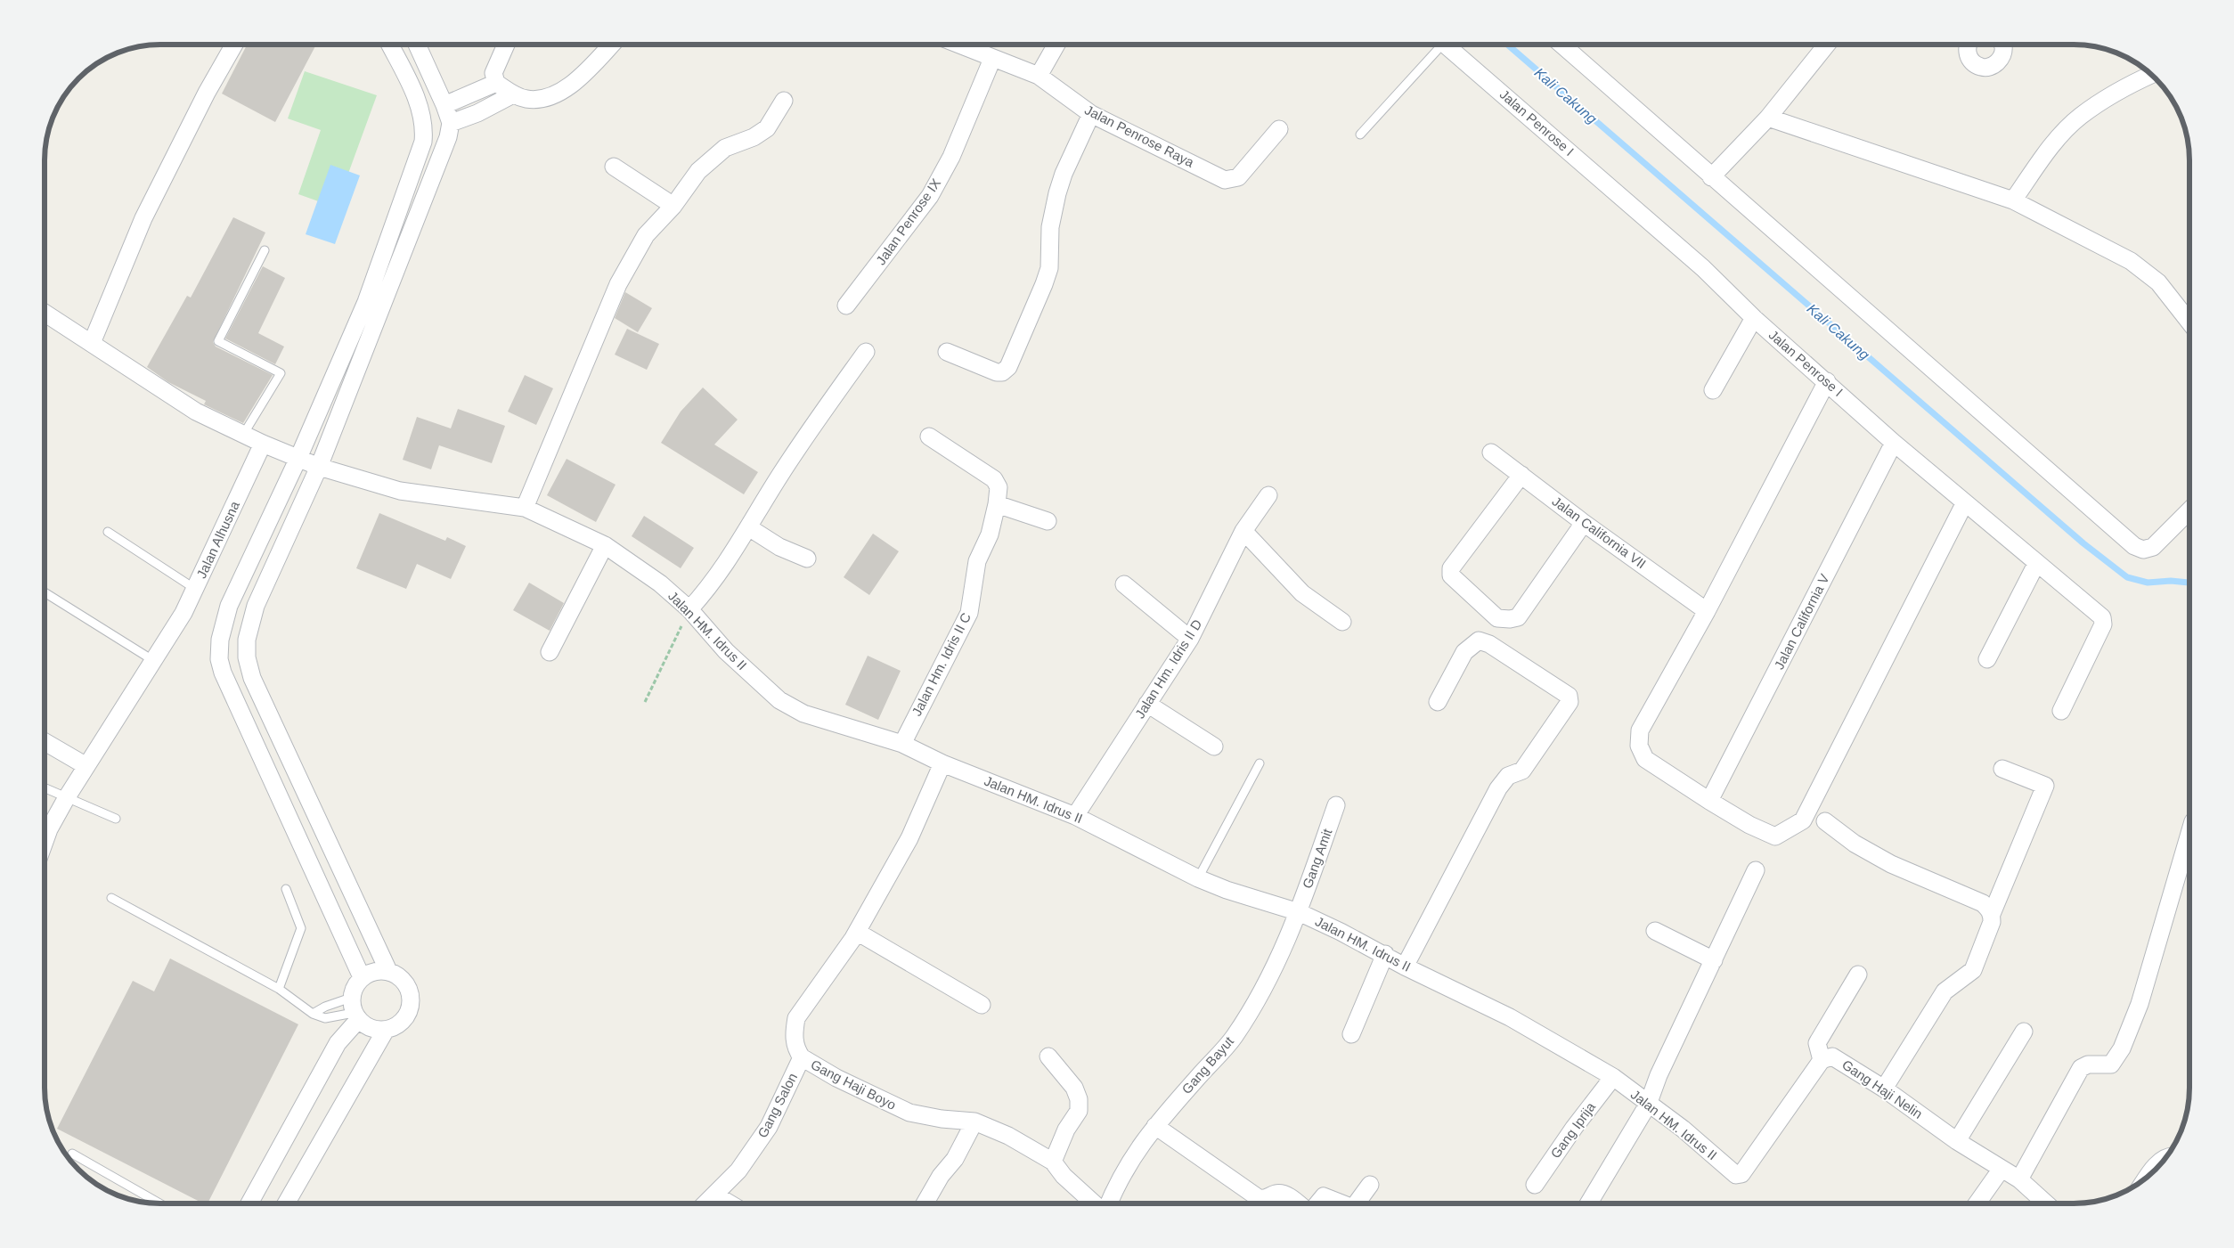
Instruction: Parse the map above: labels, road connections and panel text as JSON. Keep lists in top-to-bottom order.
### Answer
{
  "streets": {
    "street": [
      "Jalan Penrose I",
      "Jalan Penrose Raya",
      "Jalan Penrose IX",
      "Jalan California VII",
      "Jalan Alhusna",
      "Jalan California V",
      "Jalan HM. Idrus II",
      "Jalan Hm. Idris II C",
      "Jalan Hm. Idris II D",
      "Gang Amit",
      "Gang Bayut",
      "Gang Haji Boyo",
      "Gang Haji Nelin",
      "Gang Salon",
      "Gang Iprija"
    ]
  },
  "crossings": [
    ["Jalan Penrose I", "Jalan California V"],
    ["Jalan Penrose Raya", "Jalan Penrose IX"],
    ["Jalan Alhusna", "Jalan HM. Idrus II"],
    ["Jalan HM. Idrus II", "Jalan Hm. Idris II C"],
    ["Jalan HM. Idrus II", "Jalan Hm. Idris II D"],
    ["Jalan HM. Idrus II", "Gang Amit"],
    ["Jalan HM. Idrus II", "Gang Bayut"],
    ["Jalan HM. Idrus II", "Gang Haji Boyo"],
    ["Jalan HM. Idrus II", "Gang Haji Nelin"],
    ["Jalan HM. Idrus II", "Gang Iprija"],
    ["Gang Amit", "Gang Bayut"],
    ["Gang Haji Boyo", "Gang Salon"]
  ],
  "water": ["Kali Cakung"]
}
